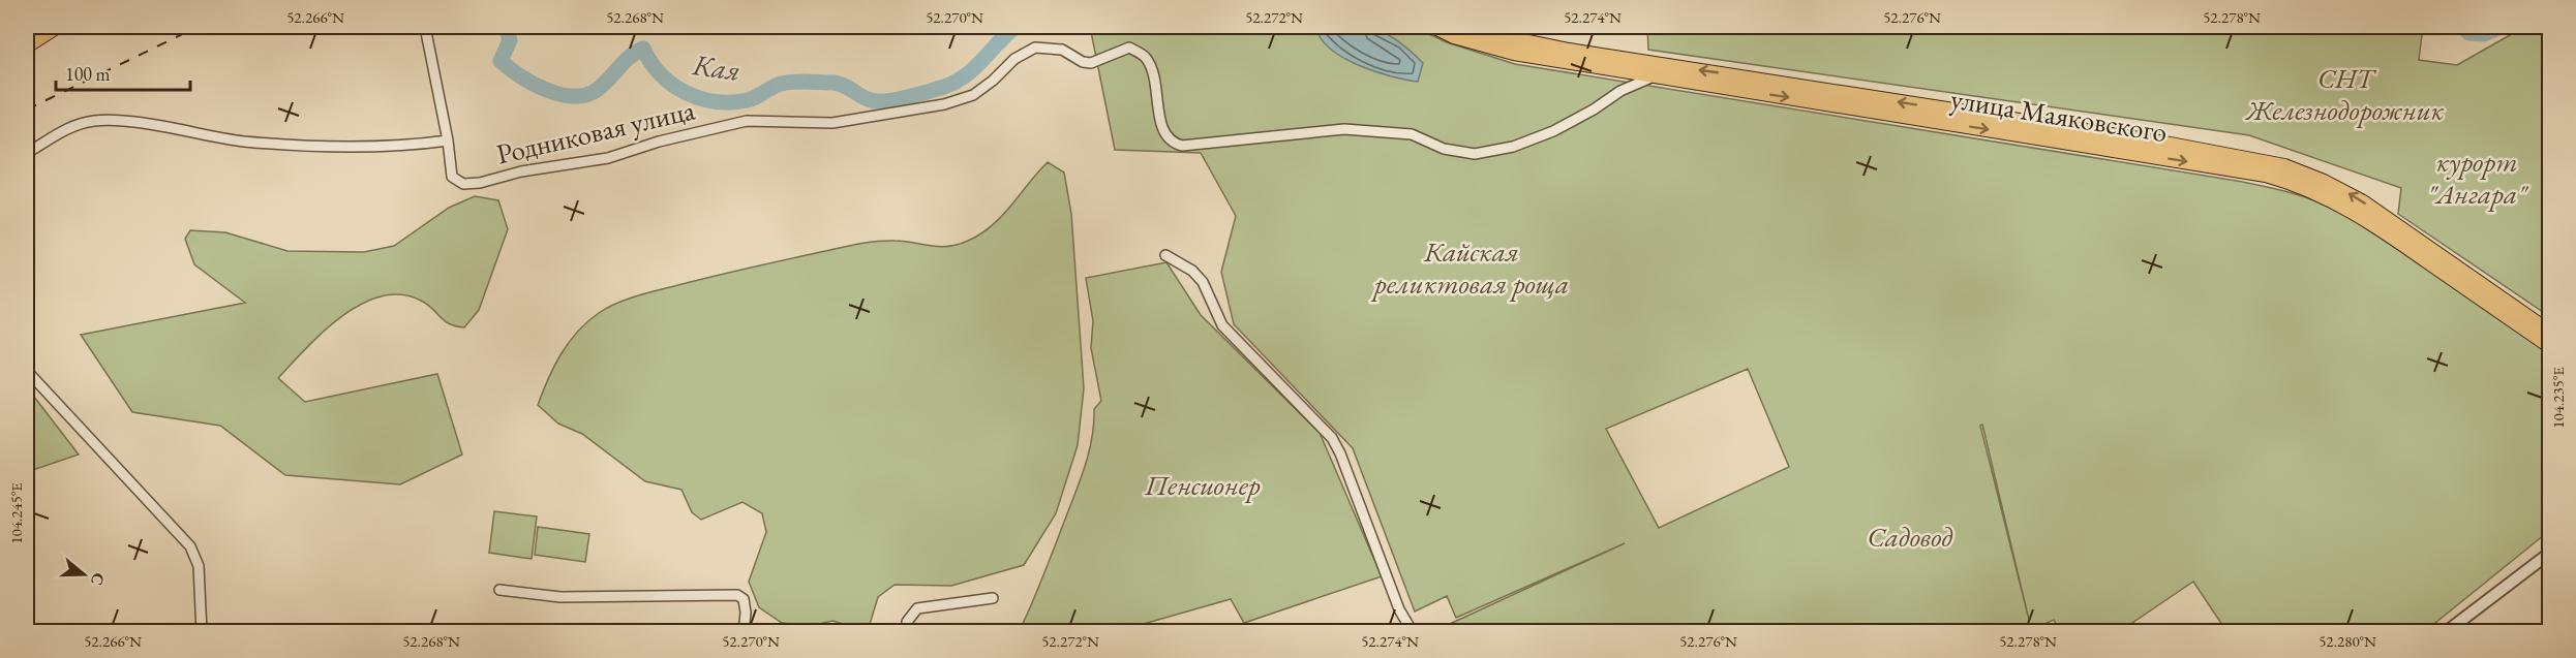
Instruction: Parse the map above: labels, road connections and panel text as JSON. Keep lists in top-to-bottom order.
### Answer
{
  "streets": {
    "main road": ["улица Маяковского"],
    "street": ["Родниковая улица"]
  },
  "crossings": [
    ["улица Маяковского", "Родниковая улица"]
  ],
  "water": ["Кая"],
  "parks": [
    "СНТ Железнодорожник",
    "курорт \"Ангара\"",
    "Кайская реликтовая роща",
    "Пенсионер",
    "Садовод"
  ],
  "scale_bar": "100 m",
  "north": "right",
  "coordinates": [
    "52.266°N",
    "52.268°N",
    "52.270°N",
    "52.272°N",
    "52.274°N",
    "52.276°N",
    "52.278°N",
    "104.235°E",
    "104.245°E",
    "52.280°N"
  ]
}
